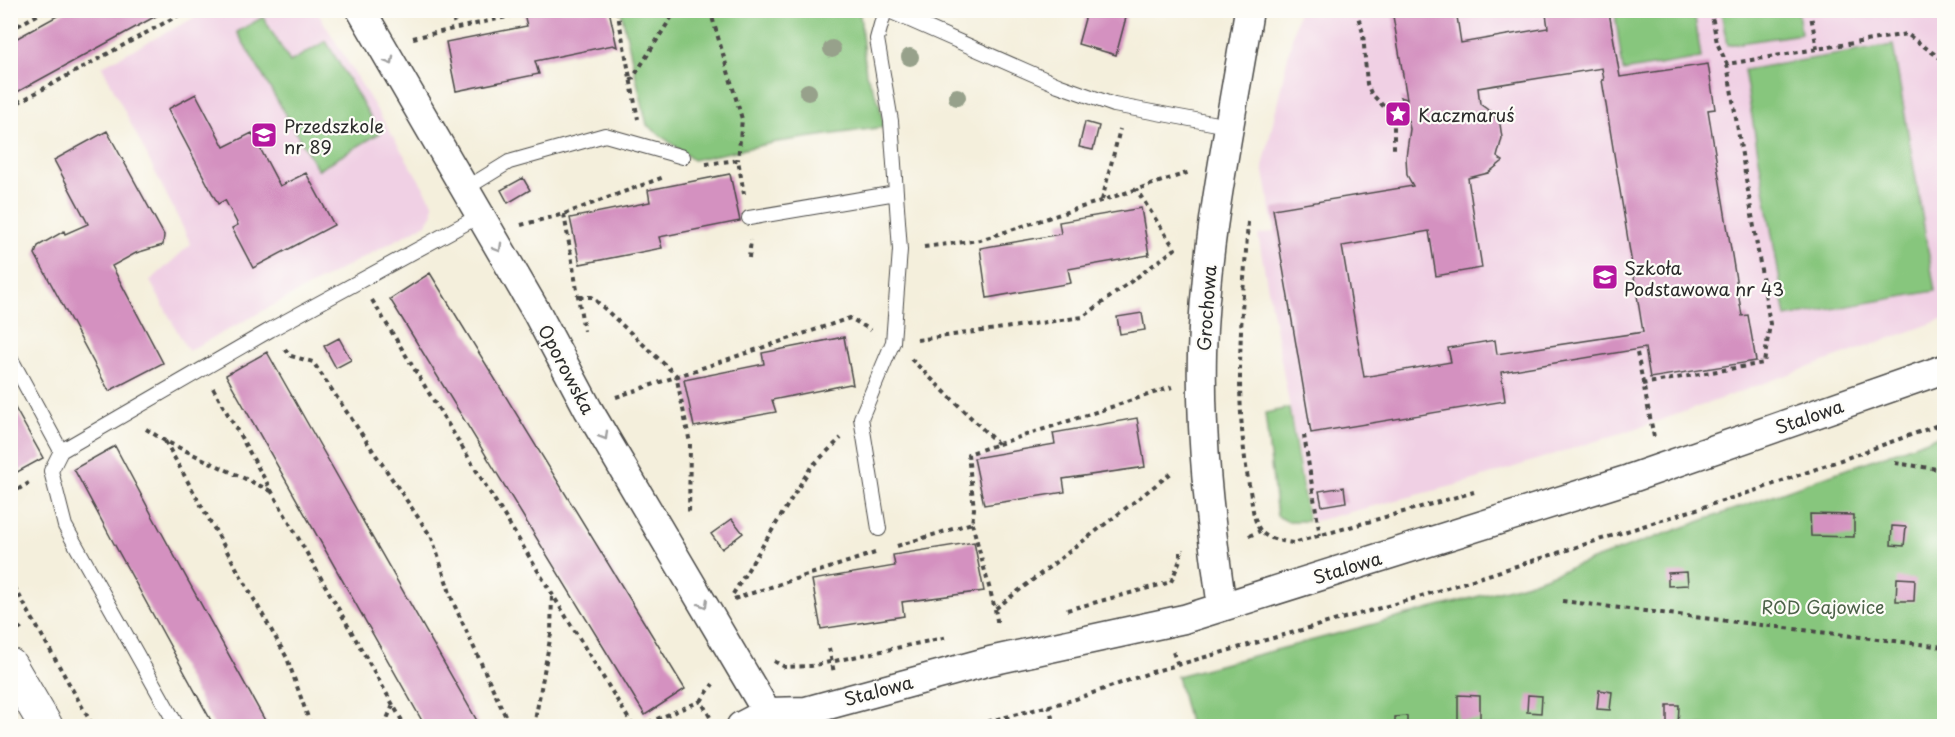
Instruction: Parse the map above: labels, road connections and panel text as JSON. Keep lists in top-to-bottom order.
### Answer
{
  "streets": {
    "street": ["Grochowa", "Oporowska", "Stalowa"]
  },
  "crossings": [
    ["Grochowa", "Stalowa"],
    ["Oporowska", "Stalowa"]
  ],
  "one_way": ["Oporowska"],
  "parks": ["ROD Gajowice"],
  "places": {
    "place": ["Kaczmaruś"],
    "school or university": ["Przedszkole nr 89", "Szkoła Podstawowa nr 43"]
  }
}
